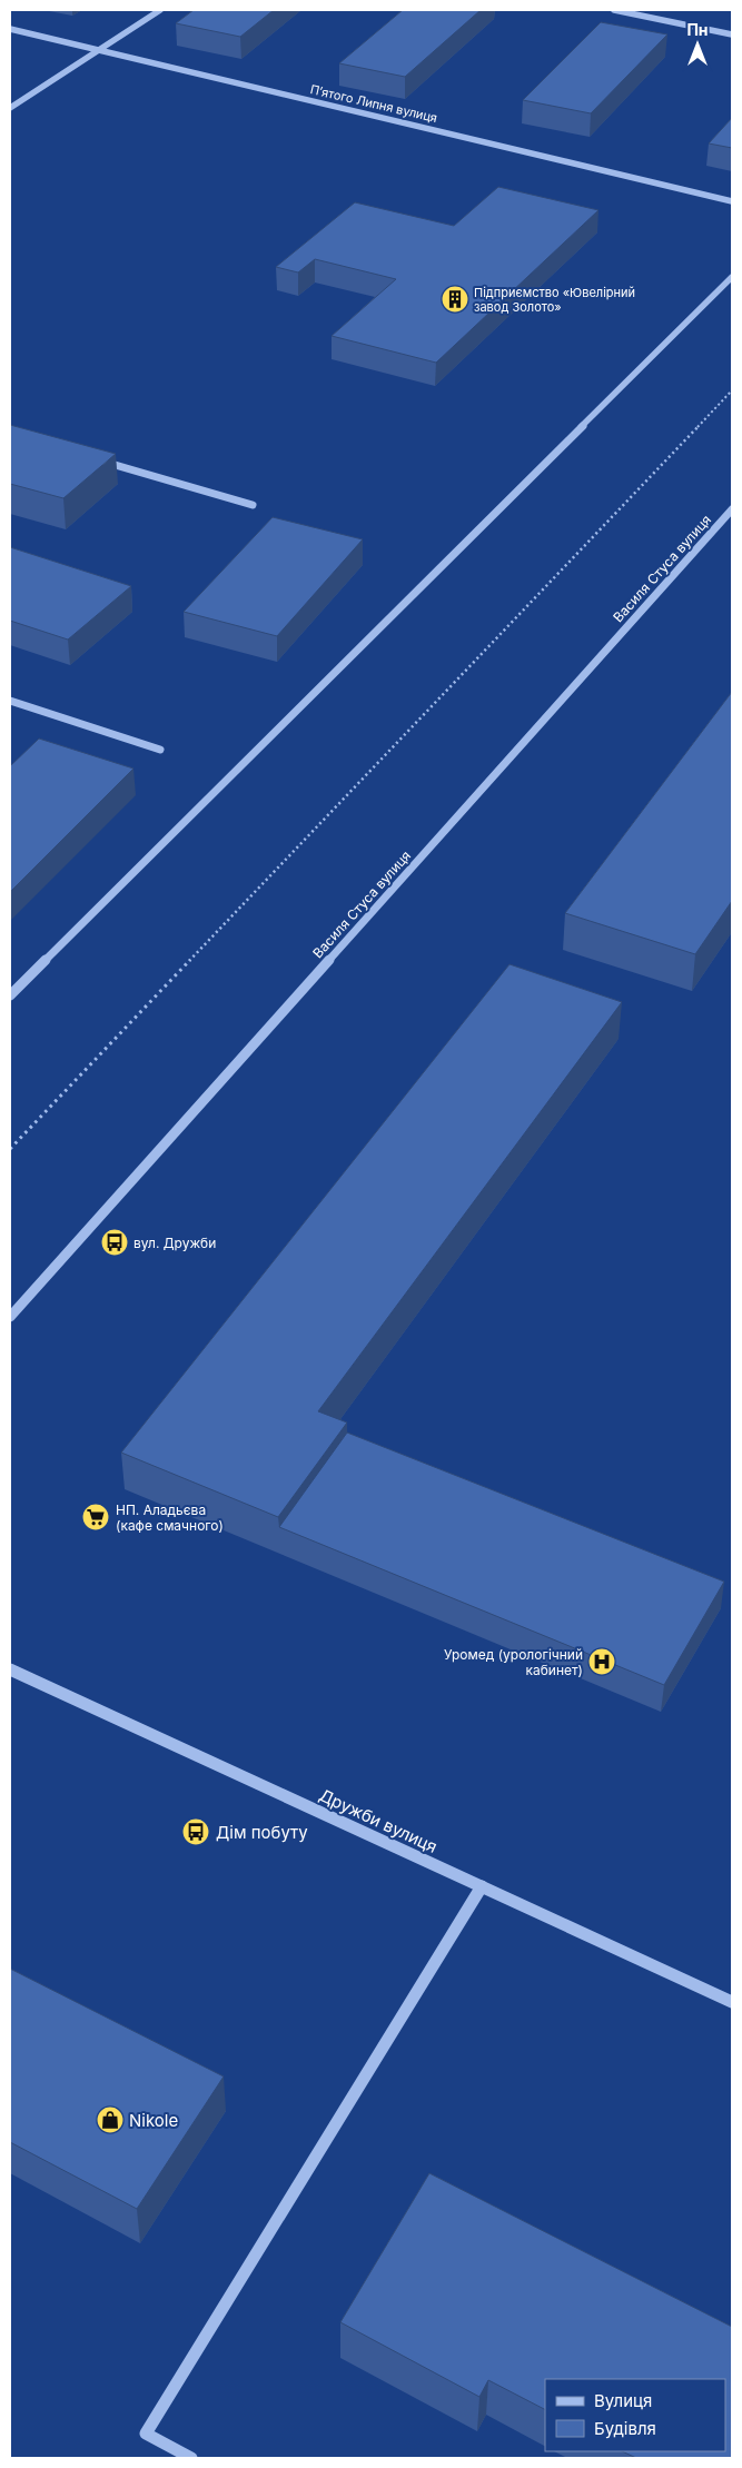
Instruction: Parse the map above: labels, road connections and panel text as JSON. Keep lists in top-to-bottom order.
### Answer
{
  "streets": {
    "street": ["П’ятого Липня вулиця", "Василя Стуса вулиця", "Дружби вулиця"]
  },
  "places": {
    "building": ["Підприємство «Ювелірний завод Золото»"],
    "bus stop": ["вул. Дружби", "Дім побуту"],
    "supermarket": ["НП. Аладьєва (кафе смачного)"],
    "hospital": ["Уромед (урологічний кабинет)"],
    "shop": ["Nikole"]
  },
  "legend": ["Вулиця", "Будівля"],
  "north": "top"
}
